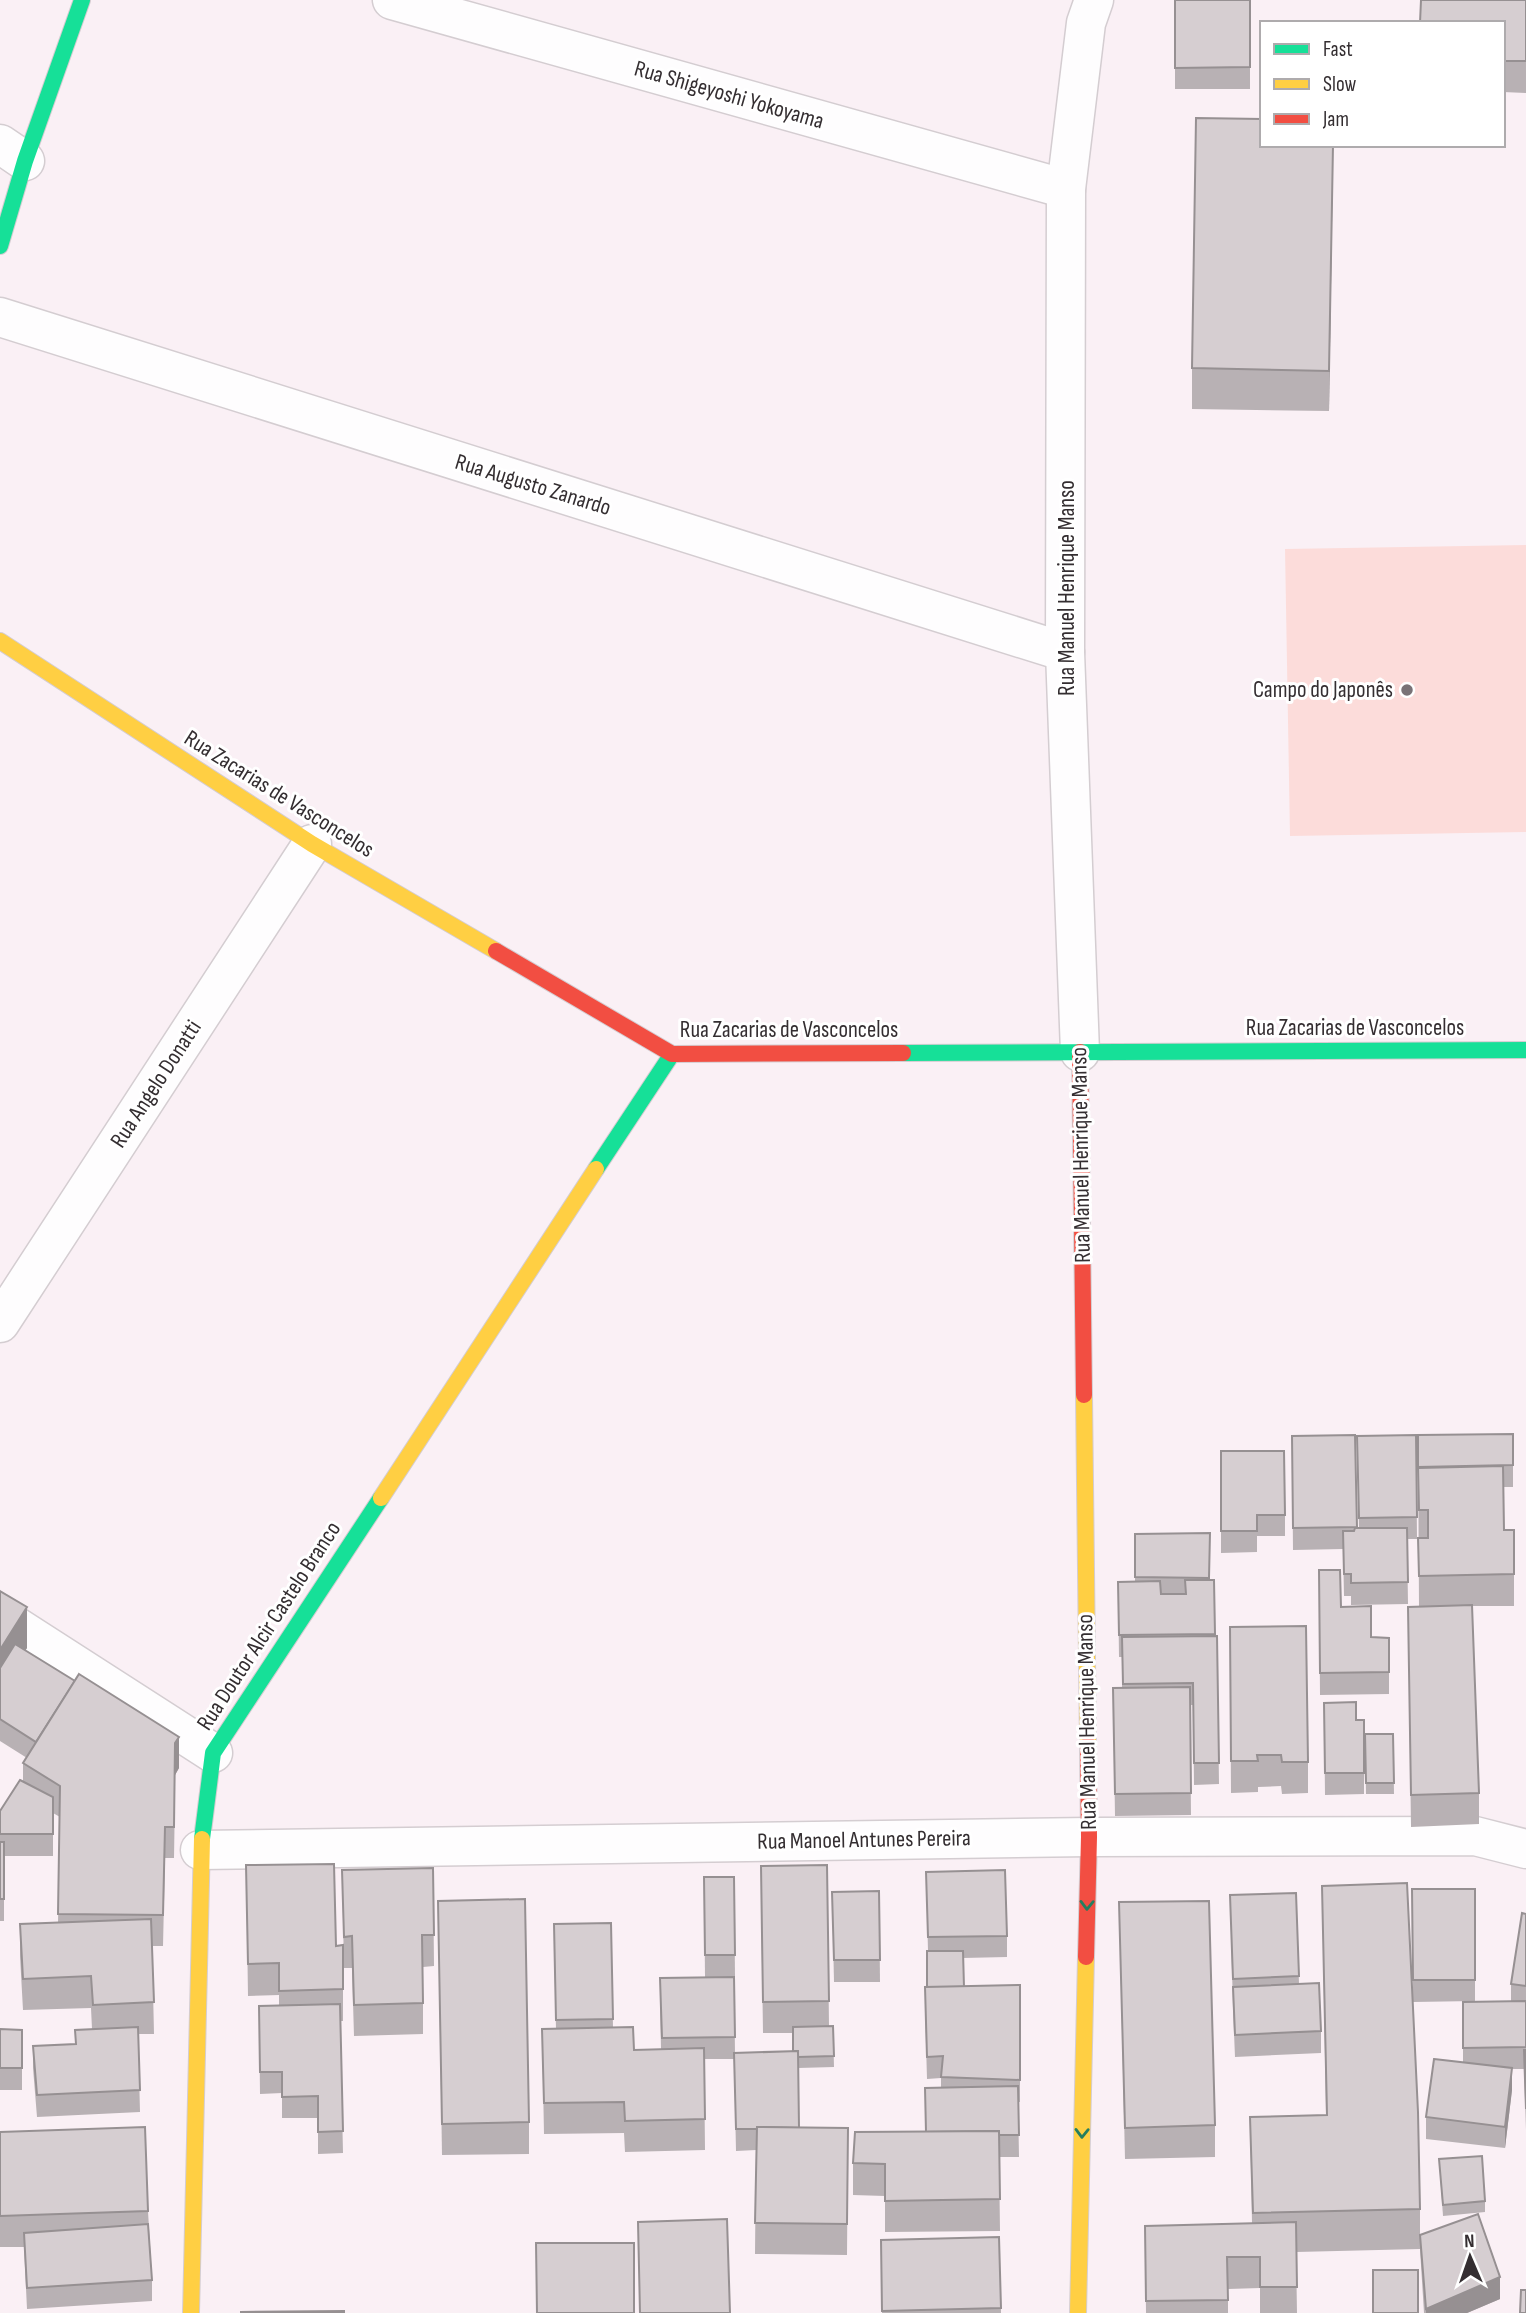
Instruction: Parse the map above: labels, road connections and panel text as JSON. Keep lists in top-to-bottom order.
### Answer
{
  "streets": {
    "street": [
      "Rua Shigeyoshi Yokoyama",
      "Rua Augusto Zanardo",
      "Rua Manuel Henrique Manso",
      "Rua Zacarias de Vasconcelos",
      "Rua Angelo Donatti",
      "Rua Doutor Alcir Castelo Branco",
      "Rua Manoel Antunes Pereira"
    ]
  },
  "crossings": [
    ["Rua Shigeyoshi Yokoyama", "Rua Manuel Henrique Manso"],
    ["Rua Augusto Zanardo", "Rua Manuel Henrique Manso"],
    ["Rua Manuel Henrique Manso", "Rua Zacarias de Vasconcelos"],
    ["Rua Manuel Henrique Manso", "Rua Manoel Antunes Pereira"],
    ["Rua Zacarias de Vasconcelos", "Rua Angelo Donatti"],
    ["Rua Zacarias de Vasconcelos", "Rua Doutor Alcir Castelo Branco"],
    ["Rua Doutor Alcir Castelo Branco", "Rua Manoel Antunes Pereira"]
  ],
  "places": ["Campo do Japonês"],
  "legend": ["Fast", "Slow", "Jam"],
  "north": "top"
}
